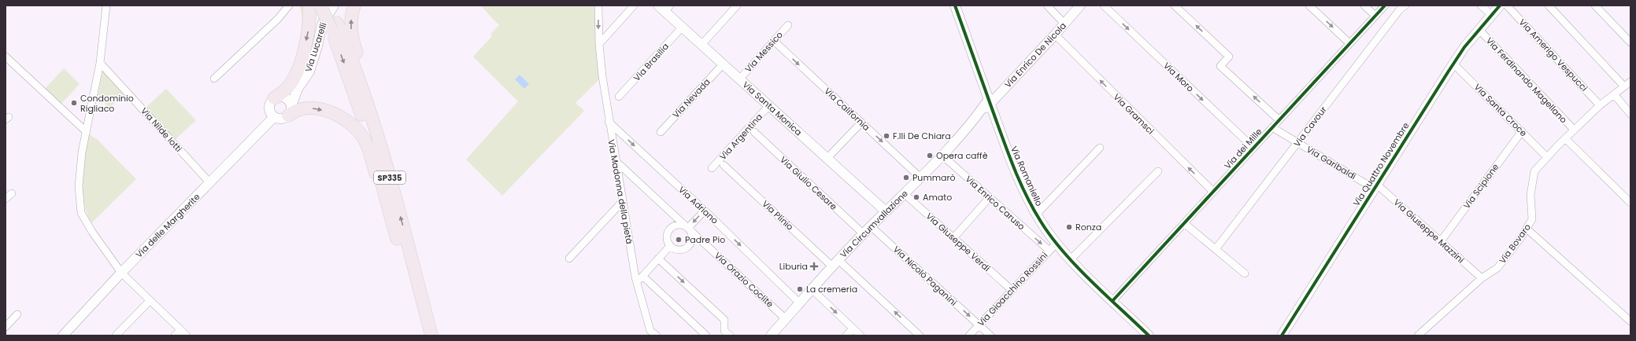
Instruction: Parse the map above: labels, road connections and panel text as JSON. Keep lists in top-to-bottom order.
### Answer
{
  "streets": {
    "highway": ["SP335"],
    "street": [
      "Via Lucarelli",
      "Via Messico",
      "Via Enrico De Nicola",
      "Via Amerigo Vespucci",
      "Via Brasilia",
      "Via Moro",
      "Via Ferdinando Magellano",
      "Via Nevada",
      "Via Santa Monica",
      "Via California",
      "Via Santa Croce",
      "Via Gramsci",
      "Via Cavour",
      "Via Nilde Iotti",
      "Via Argentina",
      "Via dei Mille",
      "Via Garibaldi",
      "Via Quattro Novembre",
      "Via Romaniello",
      "Via Giulio Cesare",
      "Via Scipione",
      "Via Madonna della pietà",
      "Via Enrico Caruso",
      "Via Adriano",
      "Via Plinio",
      "Via Circumvallazione",
      "Via delle Margherite",
      "Via Giuseppe Mazzini",
      "Via Giuseppe Verdi",
      "Via Bovaro",
      "Via Nicolò Paganini",
      "Via Orazio Coclite",
      "Via Gioacchino Rossini"
    ]
  },
  "crossings": [
    ["Via Lucarelli", "Via delle Margherite"],
    ["Via Messico", "Via Santa Monica"],
    ["Via Messico", "Via California"],
    ["Via Enrico De Nicola", "Via Gramsci"],
    ["Via Enrico De Nicola", "Via Romaniello"],
    ["Via Enrico De Nicola", "Via Circumvallazione"],
    ["Via Amerigo Vespucci", "Via Bovaro"],
    ["Via Brasilia", "Via Santa Monica"],
    ["Via Moro", "Via dei Mille"],
    ["Via Ferdinando Magellano", "Via Quattro Novembre"],
    ["Via Ferdinando Magellano", "Via Bovaro"],
    ["Via Nevada", "Via Santa Monica"],
    ["Via Santa Monica", "Via Argentina"],
    ["Via Santa Monica", "Via Circumvallazione"],
    ["Via California", "Via Circumvallazione"],
    ["Via Santa Croce", "Via Quattro Novembre"],
    ["Via Santa Croce", "Via Scipione"],
    ["Via Santa Croce", "Via Bovaro"],
    ["Via Gramsci", "Via dei Mille"],
    ["Via Cavour", "Via Garibaldi"],
    ["Via Nilde Iotti", "Via delle Margherite"],
    ["Via dei Mille", "Via Garibaldi"],
    ["Via dei Mille", "Via Romaniello"],
    ["Via Garibaldi", "Via Quattro Novembre"],
    ["Via Garibaldi", "Via Giuseppe Mazzini"],
    ["Via Quattro Novembre", "Via Giuseppe Mazzini"],
    ["Via Romaniello", "Via Circumvallazione"],
    ["Via Romaniello", "Via Gioacchino Rossini"],
    ["Via Giulio Cesare", "Via Circumvallazione"],
    ["Via Scipione", "Via Giuseppe Mazzini"],
    ["Via Madonna della pietà", "Via Adriano"],
    ["Via Madonna della pietà", "Via Orazio Coclite"],
    ["Via Enrico Caruso", "Via Circumvallazione"],
    ["Via Enrico Caruso", "Via Gioacchino Rossini"],
    ["Via Adriano", "Via Circumvallazione"],
    ["Via Plinio", "Via Circumvallazione"],
    ["Via Circumvallazione", "Via Giuseppe Verdi"],
    ["Via Circumvallazione", "Via Nicolò Paganini"],
    ["Via Circumvallazione", "Via Orazio Coclite"],
    ["Via Giuseppe Mazzini", "Via Bovaro"],
    ["Via Giuseppe Verdi", "Via Gioacchino Rossini"],
    ["Via Nicolò Paganini", "Via Gioacchino Rossini"]
  ],
  "one_way": [
    "Via California",
    "Via Gramsci",
    "Via Enrico Caruso",
    "Via Adriano",
    "Via Nicolò Paganini"
  ],
  "places": {
    "other": [
      "Condominio Rigliaco",
      "F.lli De Chiara",
      "Opera caffè",
      "Pummarò",
      "Amato",
      "Ronza",
      "Padre Pio",
      "La cremeria"
    ],
    "health": ["Liburia"]
  }
}
